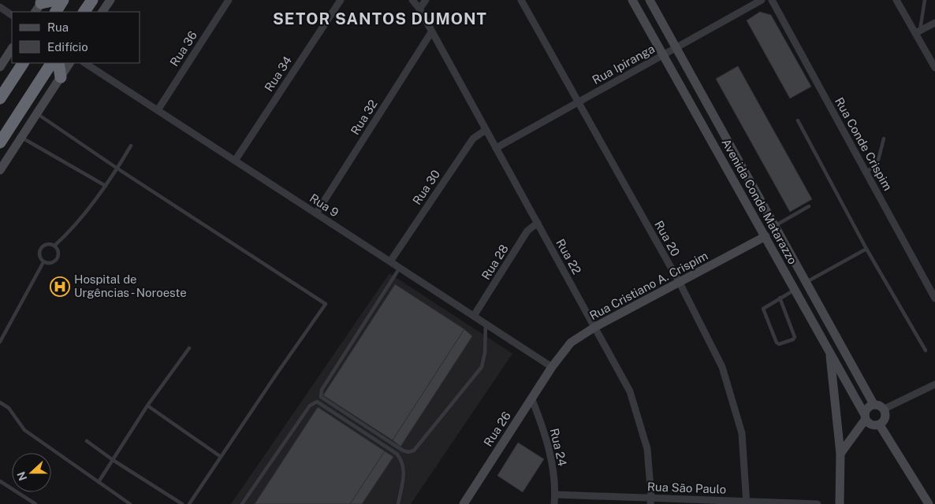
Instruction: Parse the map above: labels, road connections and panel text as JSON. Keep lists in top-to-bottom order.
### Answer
{
  "streets": {
    "street": [
      "Rua 36",
      "Rua Ipiranga",
      "Rua 34",
      "Rua 32",
      "Rua Conde Crispim",
      "Rua 30",
      "Avenida Conde Matarazzo",
      "Rua 9",
      "Rua 20",
      "Rua 22",
      "Rua 28",
      "Rua Cristiano A. Crispim",
      "Rua 26",
      "Rua 24",
      "Rua São Paulo"
    ]
  },
  "crossings": [
    ["Rua 36", "Rua 9"],
    ["Rua Ipiranga", "Avenida Conde Matarazzo"],
    ["Rua Ipiranga", "Rua 20"],
    ["Rua Ipiranga", "Rua 22"],
    ["Rua 34", "Rua 9"],
    ["Rua 32", "Rua 9"],
    ["Rua 32", "Rua 22"],
    ["Rua 30", "Rua 9"],
    ["Rua 30", "Rua 22"],
    ["Avenida Conde Matarazzo", "Rua Cristiano A. Crispim"],
    ["Rua 9", "Rua 28"],
    ["Rua 9", "Rua Cristiano A. Crispim"],
    ["Rua 9", "Rua 26"],
    ["Rua 20", "Rua Cristiano A. Crispim"],
    ["Rua 20", "Rua São Paulo"],
    ["Rua 22", "Rua 28"],
    ["Rua 22", "Rua Cristiano A. Crispim"],
    ["Rua 22", "Rua São Paulo"],
    ["Rua Cristiano A. Crispim", "Rua 26"],
    ["Rua 26", "Rua 24"],
    ["Rua 24", "Rua São Paulo"]
  ],
  "districts": ["SETOR SANTOS DUMONT"],
  "places": {
    "hospital": ["Hospital de Urgências - Noroeste"]
  },
  "legend": ["Rua", "Edifício"],
  "north": "left"
}
